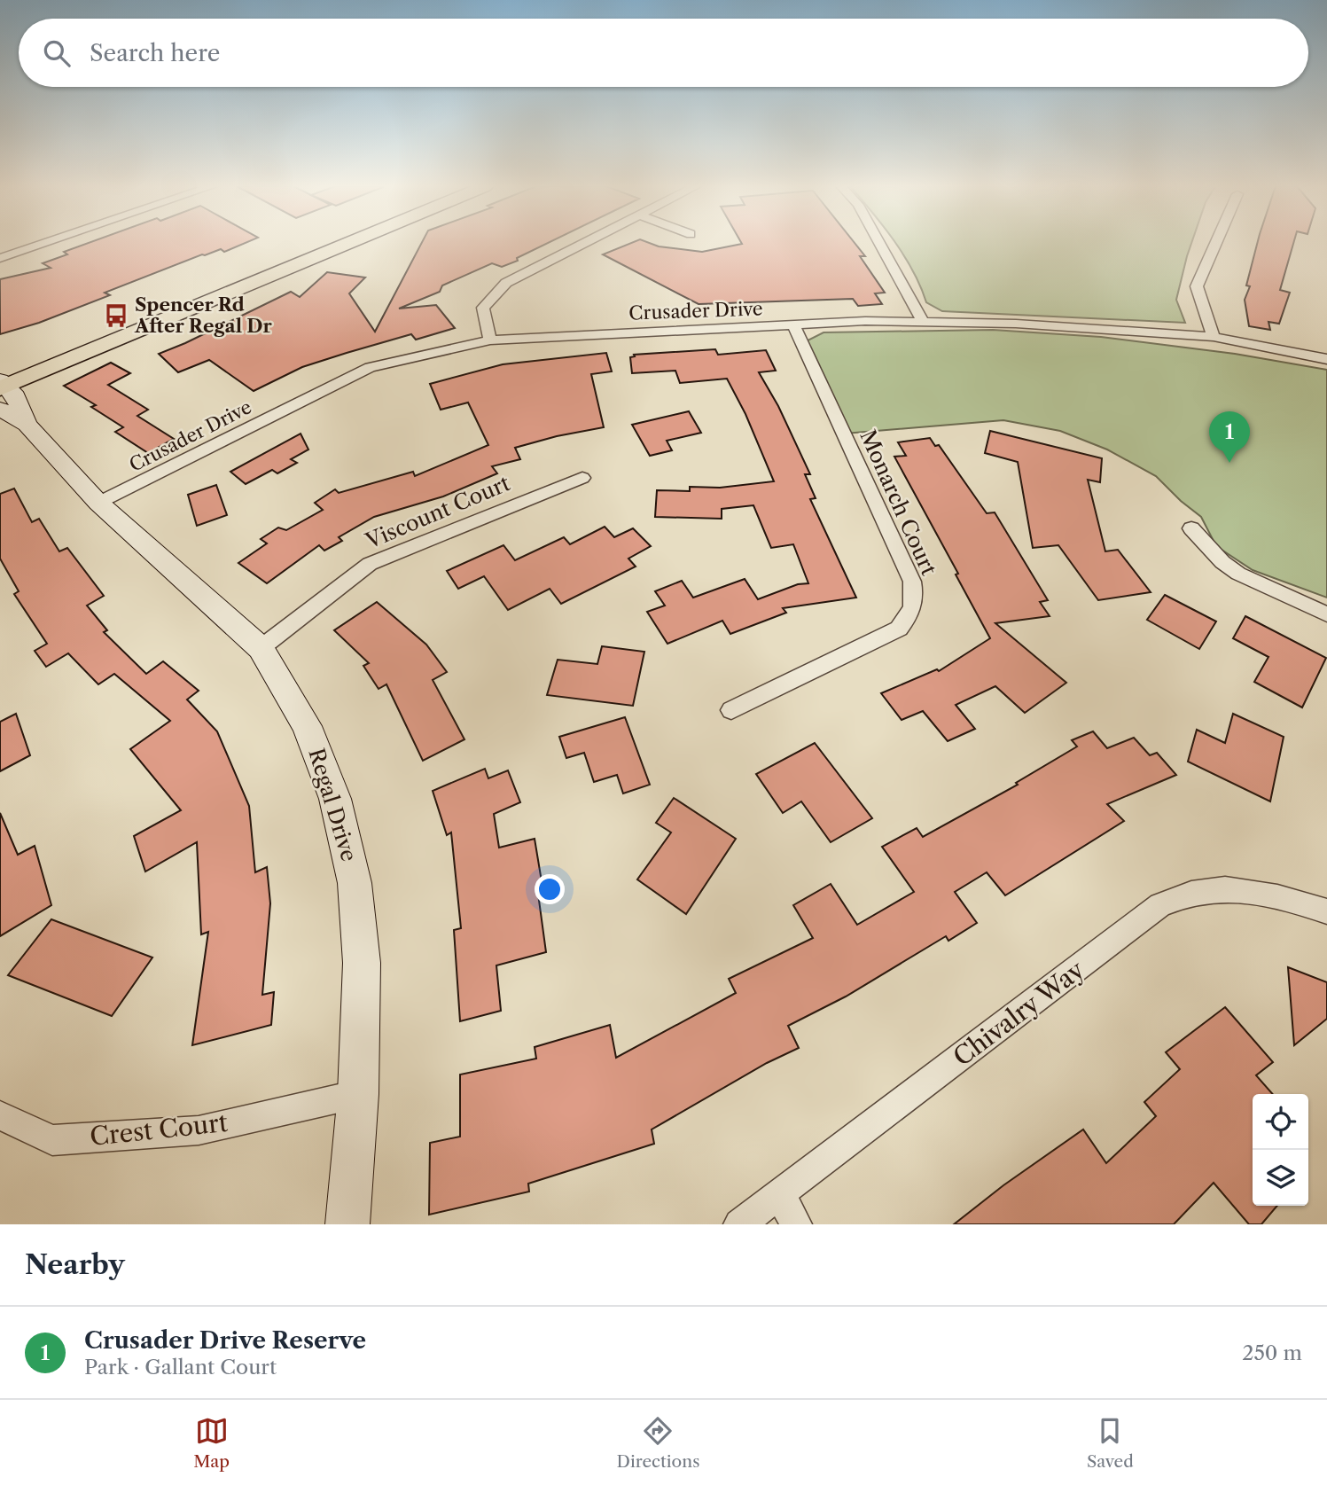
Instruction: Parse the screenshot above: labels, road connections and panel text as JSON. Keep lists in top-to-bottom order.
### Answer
{
  "streets": {
    "street": [
      "Crusader Drive",
      "Monarch Court",
      "Viscount Court",
      "Regal Drive",
      "Chivalry Way",
      "Crest Court"
    ]
  },
  "crossings": [
    ["Crusader Drive", "Monarch Court"],
    ["Crusader Drive", "Regal Drive"],
    ["Viscount Court", "Regal Drive"],
    ["Regal Drive", "Crest Court"]
  ],
  "places": {
    "bus stop": ["Spencer Rd After Regal Dr"]
  },
  "page": {
    "search": "Search here",
    "pins": "1",
    "heading": "Nearby",
    "list": [
      {
        "mark": "1",
        "name": "Crusader Drive Reserve",
        "note": "Park · Gallant Court",
        "value": "250 m"
      }
    ],
    "nav": ["Map", "Directions", "Saved"]
  }
}
